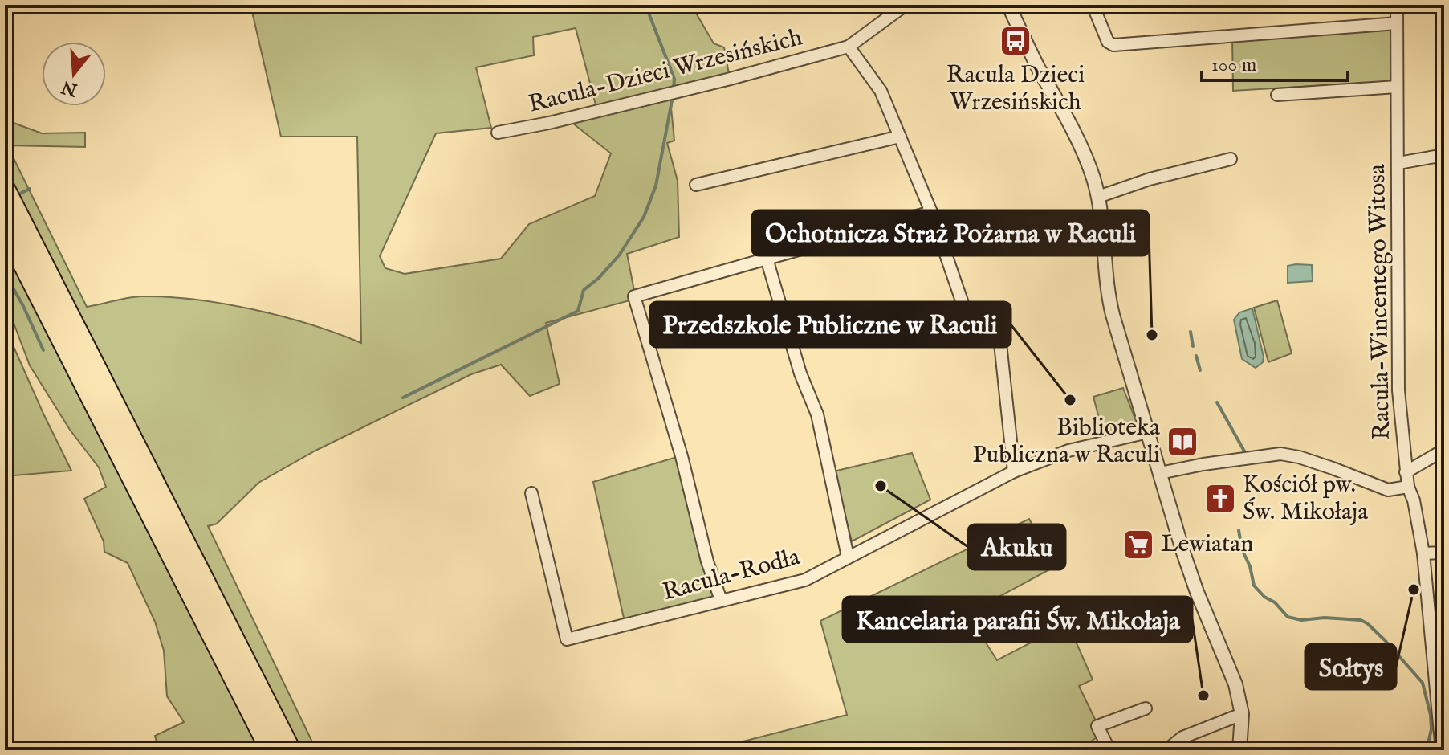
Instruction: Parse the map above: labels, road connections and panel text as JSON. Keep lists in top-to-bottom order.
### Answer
{
  "streets": {
    "street": ["Racula-Dzieci Wrzesińskich", "Racula-Wincentego Witosa", "Racula-Rodła"]
  },
  "places": {
    "bus stop": ["Racula Dzieci Wrzesińskich"],
    "other": [
      "Ochotnicza Straż Pożarna w Raculi",
      "Przedszkole Publiczne w Raculi",
      "Akuku",
      "Sołtys",
      "Kancelaria parafii Św. Mikołaja"
    ],
    "library": ["Biblioteka Publiczna w Raculi"],
    "church": ["Kościół pw. Św. Mikołaja"],
    "supermarket": ["Lewiatan"]
  },
  "scale_bar": "100 m",
  "north": "bottom"
}
